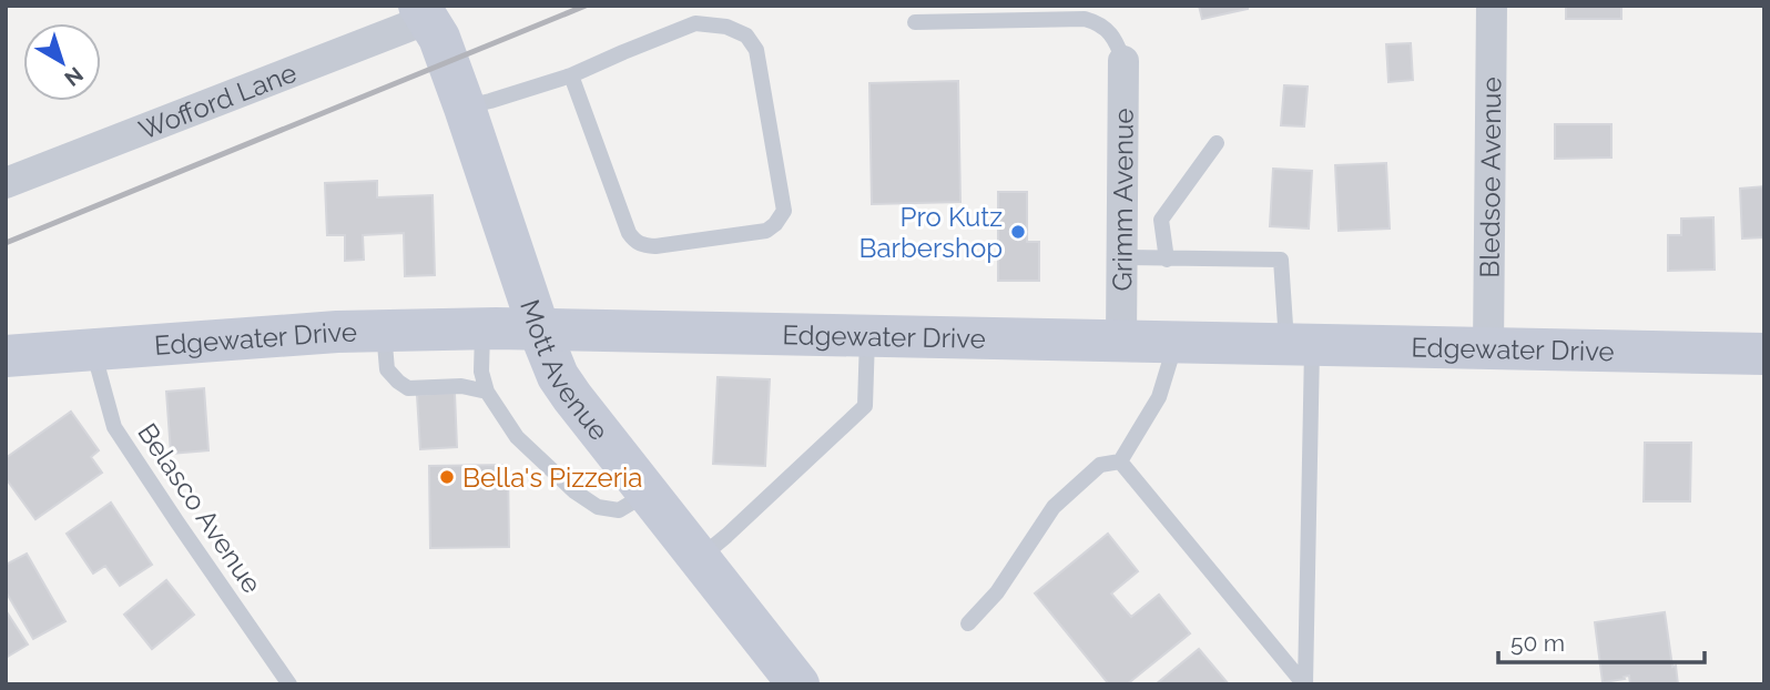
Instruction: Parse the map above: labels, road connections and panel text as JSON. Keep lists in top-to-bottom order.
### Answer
{
  "streets": {
    "main road": ["Edgewater Drive", "Mott Avenue"],
    "street": ["Wofford Lane", "Bledsoe Avenue", "Grimm Avenue"],
    "lane": ["Belasco Avenue"]
  },
  "crossings": [
    ["Wofford Lane", "Mott Avenue"],
    ["Bledsoe Avenue", "Edgewater Drive"],
    ["Grimm Avenue", "Edgewater Drive"],
    ["Edgewater Drive", "Mott Avenue"],
    ["Edgewater Drive", "Belasco Avenue"]
  ],
  "places": ["Pro Kutz Barbershop", "Bella's Pizzeria"],
  "scale_bar": "50 m",
  "north": "bottom right"
}
